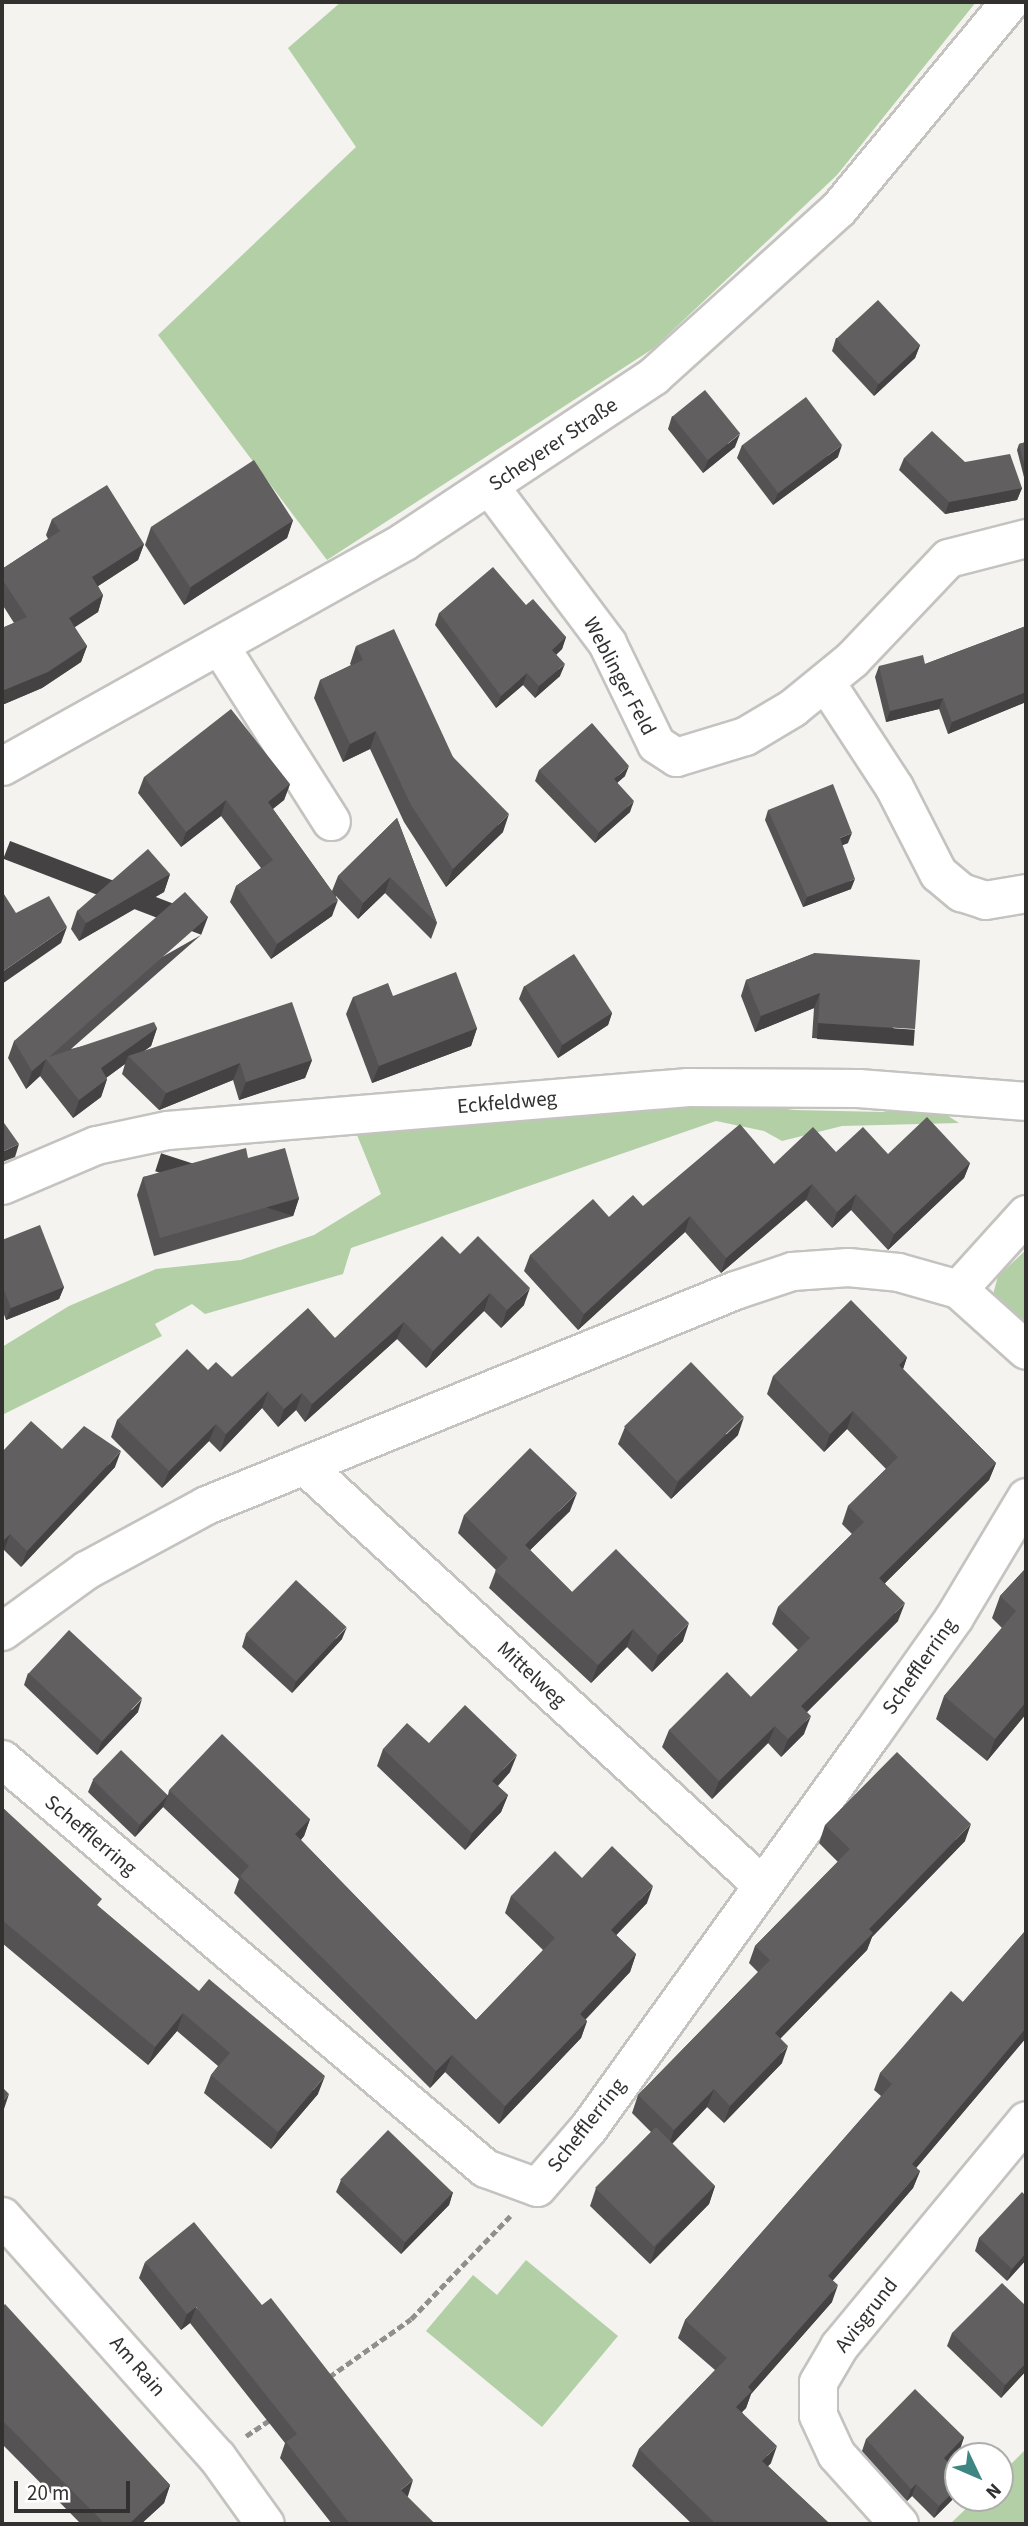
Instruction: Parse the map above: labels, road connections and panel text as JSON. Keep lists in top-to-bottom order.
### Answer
{
  "streets": {
    "street": [
      "Scheyerer Straße",
      "Weblinger Feld",
      "Eckfeldweg",
      "Schefflerring",
      "Mittelweg",
      "Avisgrund",
      "Am Rain"
    ]
  },
  "crossings": [
    ["Scheyerer Straße", "Weblinger Feld"],
    ["Schefflerring", "Mittelweg"]
  ],
  "scale_bar": "20 m",
  "north": "bottom right"
}
